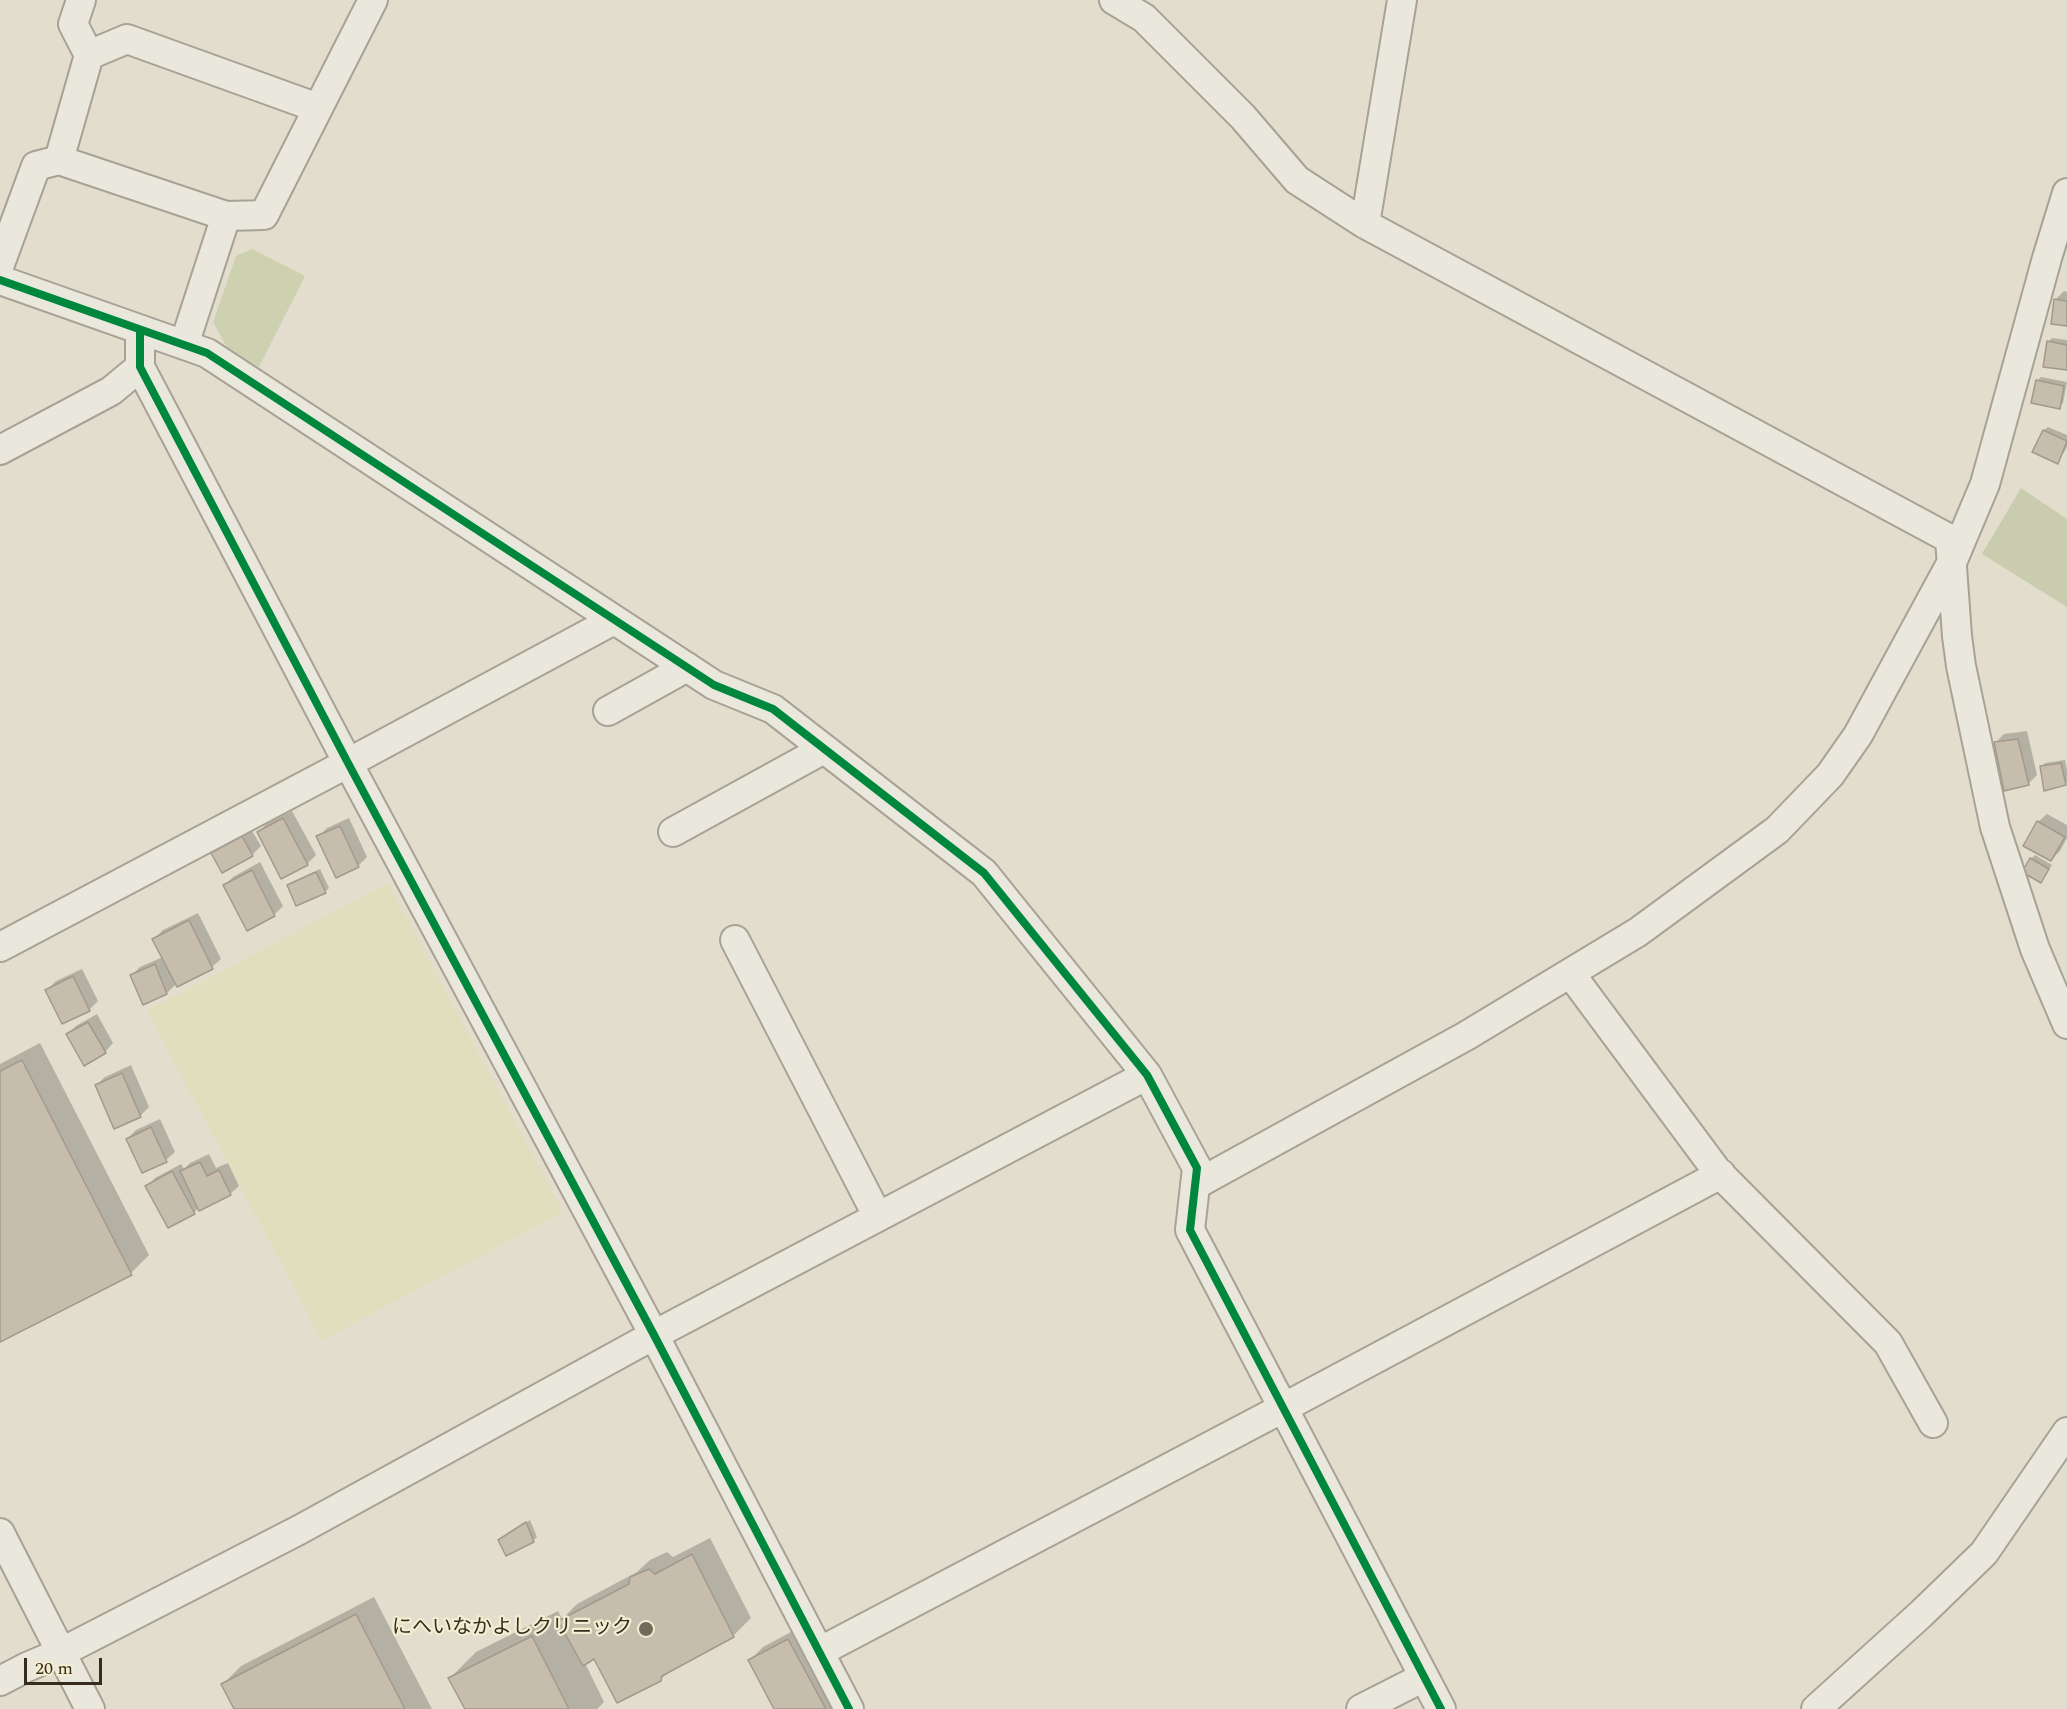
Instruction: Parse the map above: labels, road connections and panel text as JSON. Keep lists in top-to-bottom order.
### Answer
{
  "places": ["にへいなかよしクリニック"],
  "scale_bar": "20 m"
}
